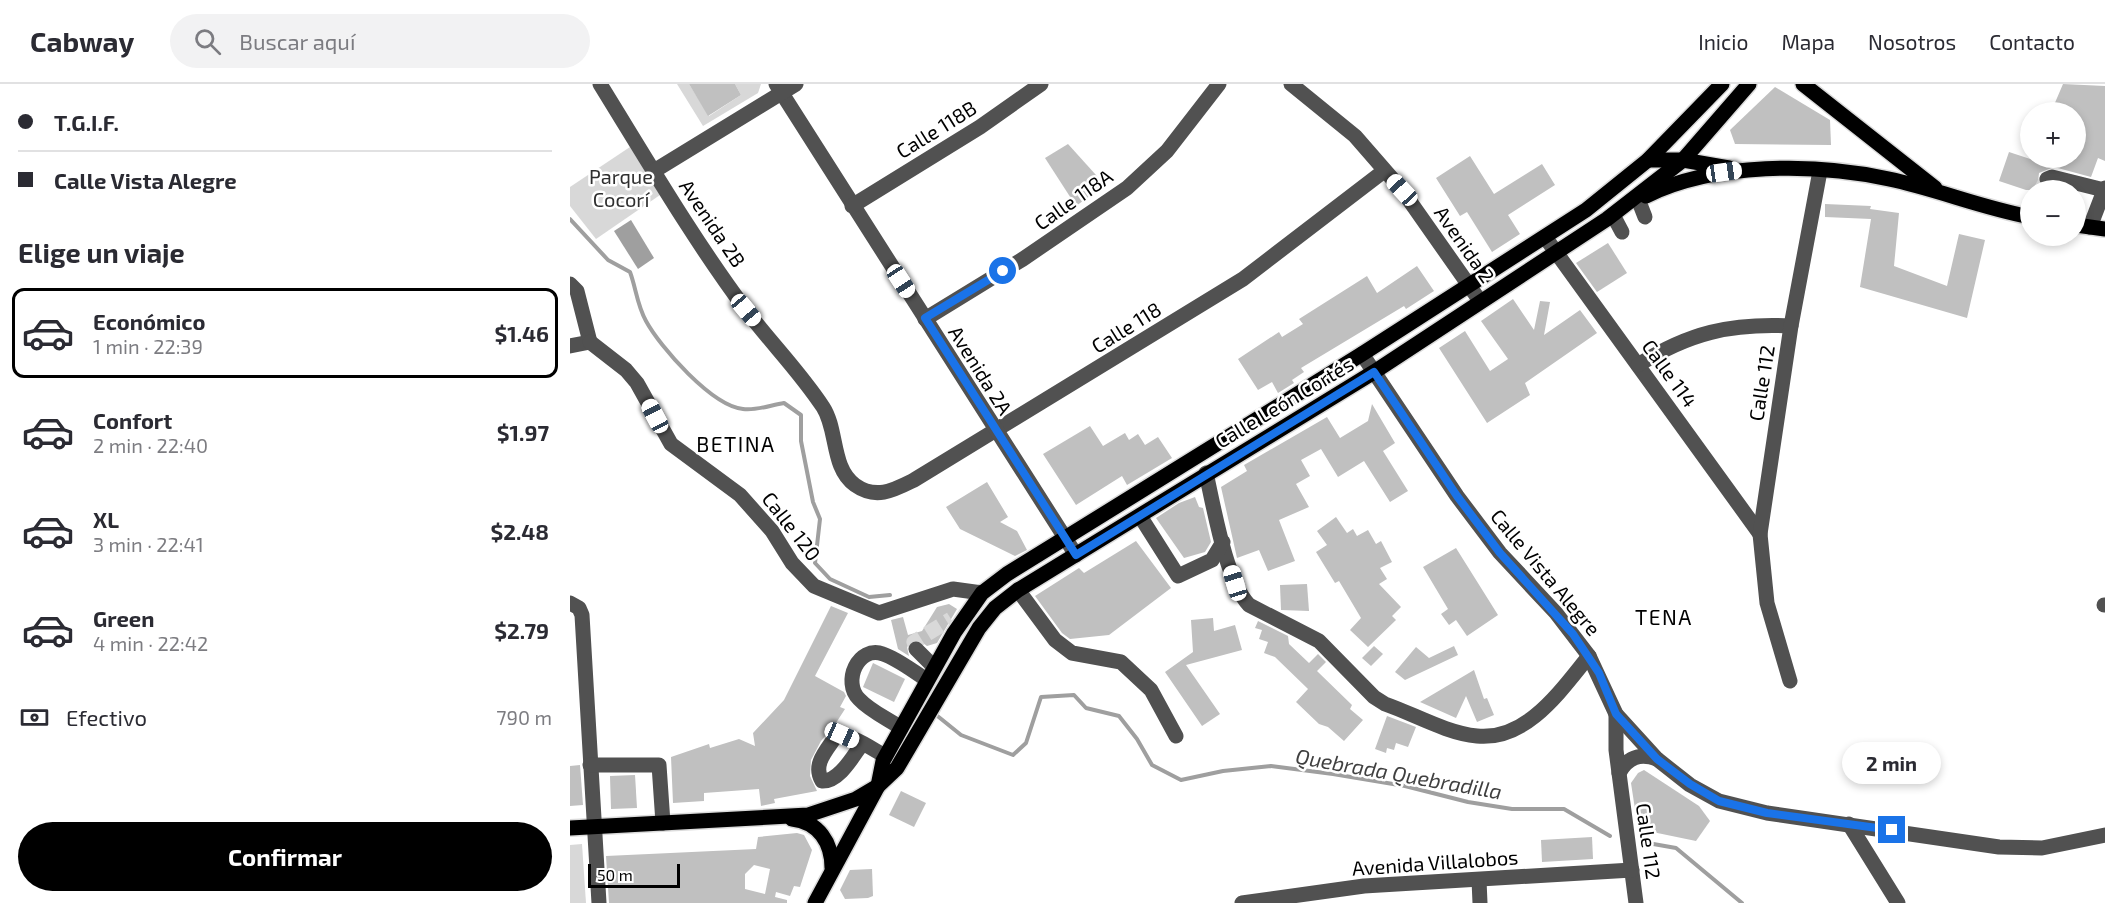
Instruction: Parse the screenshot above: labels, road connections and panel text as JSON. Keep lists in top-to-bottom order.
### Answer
{
  "streets": {
    "main road": ["Calle León Cortés"],
    "street": [
      "Calle 118B",
      "Calle 118A",
      "Avenida 2B",
      "Avenida 2",
      "Calle 118",
      "Avenida 2A",
      "Calle 114",
      "Calle 112",
      "Calle 120",
      "Calle Vista Alegre",
      "Avenida Villalobos"
    ]
  },
  "crossings": [
    ["Calle 118B", "Avenida 2A"],
    ["Calle 118A", "Avenida 2A"],
    ["Avenida 2B", "Calle 118"],
    ["Avenida 2", "Calle 118"],
    ["Avenida 2", "Calle León Cortés"],
    ["Calle 118", "Avenida 2A"],
    ["Avenida 2A", "Calle León Cortés"],
    ["Calle 114", "Calle 112"],
    ["Calle 114", "Calle León Cortés"],
    ["Calle 112", "Calle Vista Alegre"],
    ["Calle 112", "Avenida Villalobos"],
    ["Calle León Cortés", "Calle 120"],
    ["Calle León Cortés", "Calle Vista Alegre"]
  ],
  "districts": ["BETINA", "TENA"],
  "water": ["Quebrada Quebradilla"],
  "parks": ["Parque Cocorí"],
  "scale_bar": "50 m",
  "page": {
    "header": "Cabway",
    "search": "Buscar aquí",
    "nav": [
      "Inicio",
      "Mapa",
      "Nosotros",
      "Contacto"
    ],
    "banner": ["T.G.I.F.", "Calle Vista Alegre"],
    "map_buttons": ["+", "−"],
    "heading": "Elige un viaje",
    "list": [
      {
        "name": "Económico",
        "note": "1 min · 22:39",
        "value": "$1.46"
      },
      {
        "name": "Confort",
        "note": "2 min · 22:40",
        "value": "$1.97"
      },
      {
        "name": "XL",
        "note": "3 min · 22:41",
        "value": "$2.48"
      },
      {
        "name": "Green",
        "note": "4 min · 22:42",
        "value": "$2.79"
      }
    ],
    "pay": ["Efectivo", "790 m"],
    "bubble": "2 min",
    "buttons": "Confirmar",
    "scale": "50 m"
  }
}
